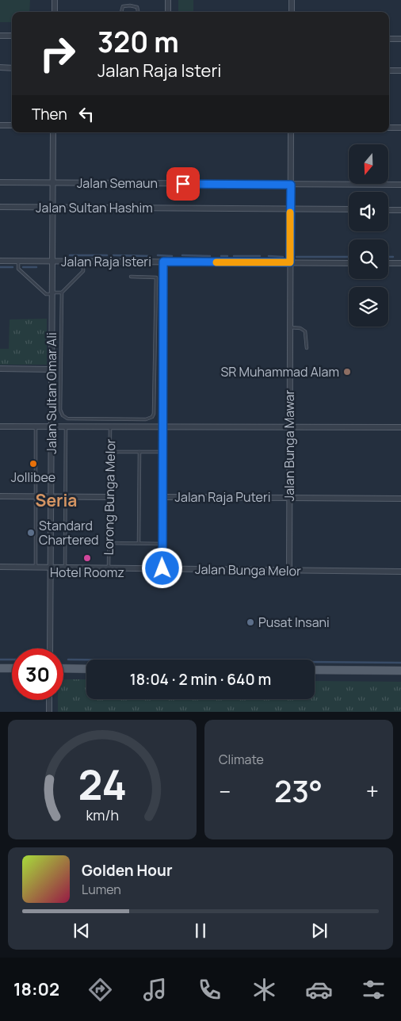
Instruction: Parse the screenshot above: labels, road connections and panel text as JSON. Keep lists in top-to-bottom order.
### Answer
{
  "streets": {
    "street": [
      "Jalan Semaun",
      "Jalan Sultan Hashim",
      "Jalan Raja Isteri",
      "Jalan Sultan Omar Ali",
      "Jalan Bunga Mawar",
      "Jalan Raja Puteri",
      "Jalan Bunga Melor"
    ],
    "lane": ["Lorong Bunga Melor"]
  },
  "crossings": [
    ["Jalan Semaun", "Jalan Sultan Omar Ali"],
    ["Jalan Semaun", "Jalan Bunga Mawar"],
    ["Jalan Sultan Hashim", "Jalan Sultan Omar Ali"],
    ["Jalan Sultan Hashim", "Jalan Bunga Mawar"],
    ["Jalan Raja Isteri", "Jalan Sultan Omar Ali"],
    ["Jalan Raja Isteri", "Jalan Bunga Mawar"],
    ["Jalan Sultan Omar Ali", "Jalan Bunga Melor"],
    ["Jalan Bunga Mawar", "Jalan Raja Puteri"],
    ["Jalan Bunga Mawar", "Jalan Bunga Melor"],
    ["Lorong Bunga Melor", "Jalan Bunga Melor"]
  ],
  "districts": ["Seria"],
  "places": [
    "SR Muhammad Alam",
    "Jollibee",
    "Standard Chartered",
    "Hotel Roomz",
    "Pusat Insani"
  ],
  "north": "bottom",
  "page": {
    "turn": ["320 m", "Jalan Raja Isteri"],
    "then": "Then",
    "limit": "30",
    "trip": "18:04 · 2 min · 640 m",
    "tile": "Climate",
    "heat": ["−", "23°", "+"],
    "song": ["Golden Hour", "Lumen"],
    "tabs": "18:02",
    "gauge": ["24", "km/h"]
  }
}
